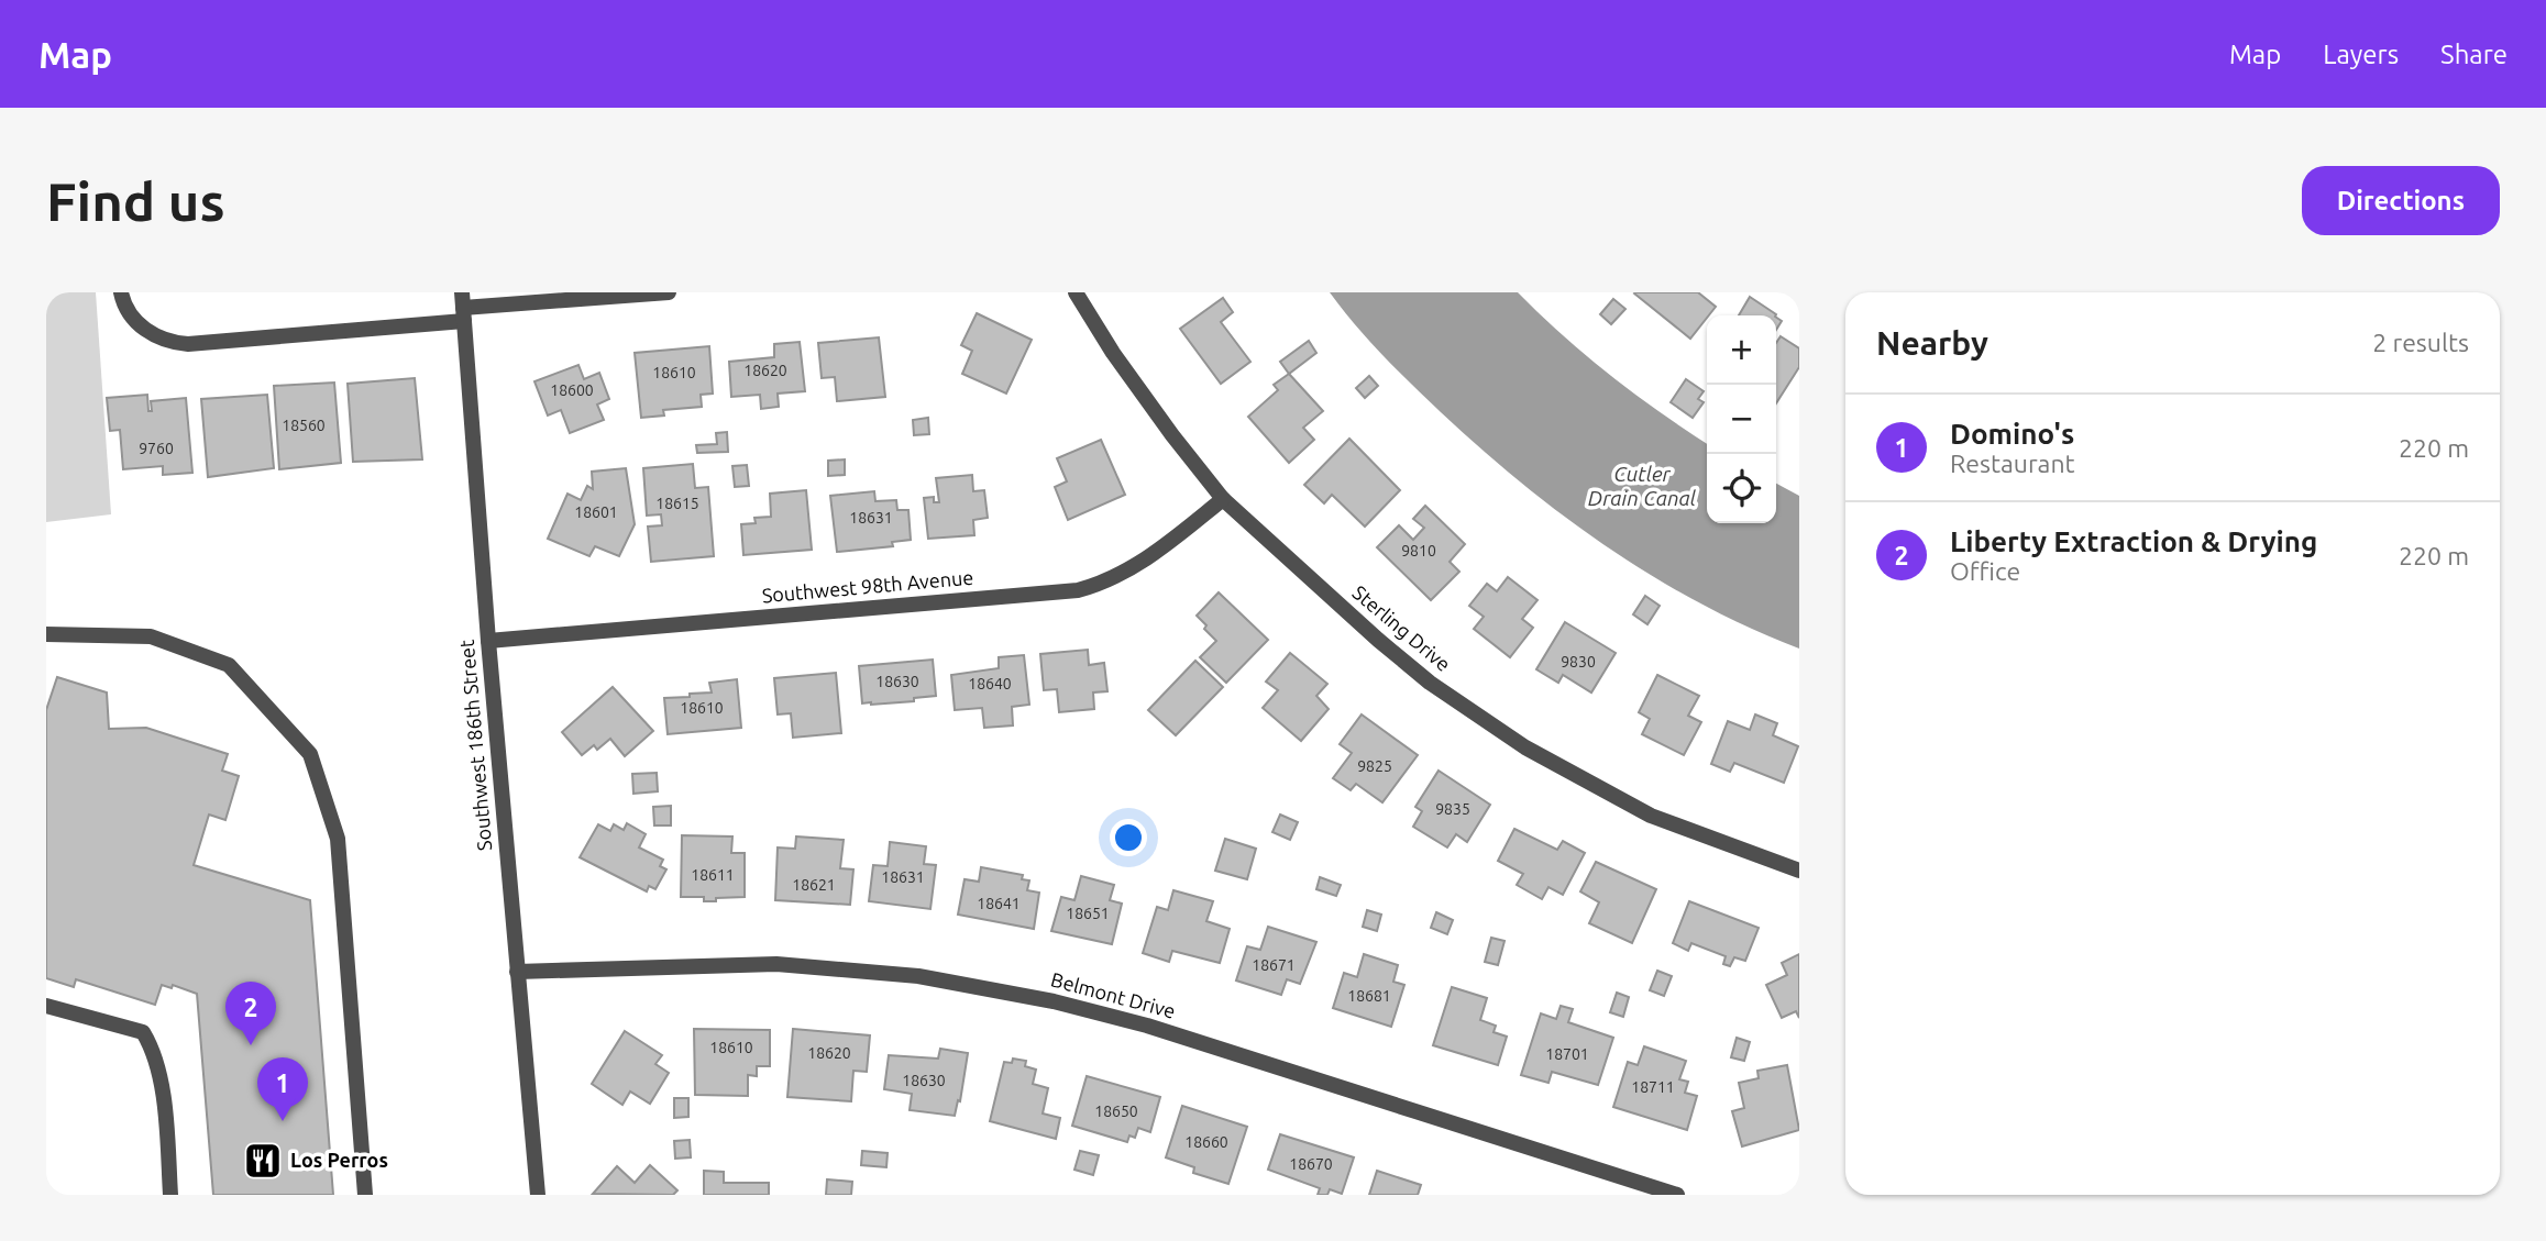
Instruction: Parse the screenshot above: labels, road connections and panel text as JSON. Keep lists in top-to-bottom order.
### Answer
{
  "streets": {
    "street": [
      "Southwest 98th Avenue",
      "Sterling Drive",
      "Southwest 186th Street",
      "Belmont Drive"
    ]
  },
  "crossings": [
    ["Southwest 98th Avenue", "Sterling Drive"],
    ["Southwest 98th Avenue", "Southwest 186th Street"],
    ["Southwest 186th Street", "Belmont Drive"]
  ],
  "water": ["Cutler Drain Canal"],
  "places": {
    "restaurant": ["Los Perros"]
  },
  "house_numbers": [
    "18620",
    "18610",
    "18600",
    "18560",
    "9760",
    "18615",
    "18601",
    "18631",
    "9810",
    "9830",
    "18630",
    "18640",
    "18610",
    "9825",
    "9835",
    "18611",
    "18631",
    "18621",
    "18641",
    "18651",
    "18671",
    "18681",
    "18610",
    "18620",
    "18701",
    "18630",
    "18711",
    "18650",
    "18660",
    "18670"
  ],
  "page": {
    "header": "Map",
    "nav": ["Map", "Layers", "Share"],
    "buttons": "Directions",
    "title": "Find us",
    "heading": ["Nearby", "2 results"],
    "map_buttons": ["+", "−"],
    "list": [
      {
        "mark": "1",
        "name": "Domino's",
        "note": "Restaurant",
        "value": "220 m"
      },
      {
        "mark": "2",
        "name": "Liberty Extraction & Drying",
        "note": "Office",
        "value": "220 m"
      }
    ],
    "pins": ["2", "1"]
  }
}
